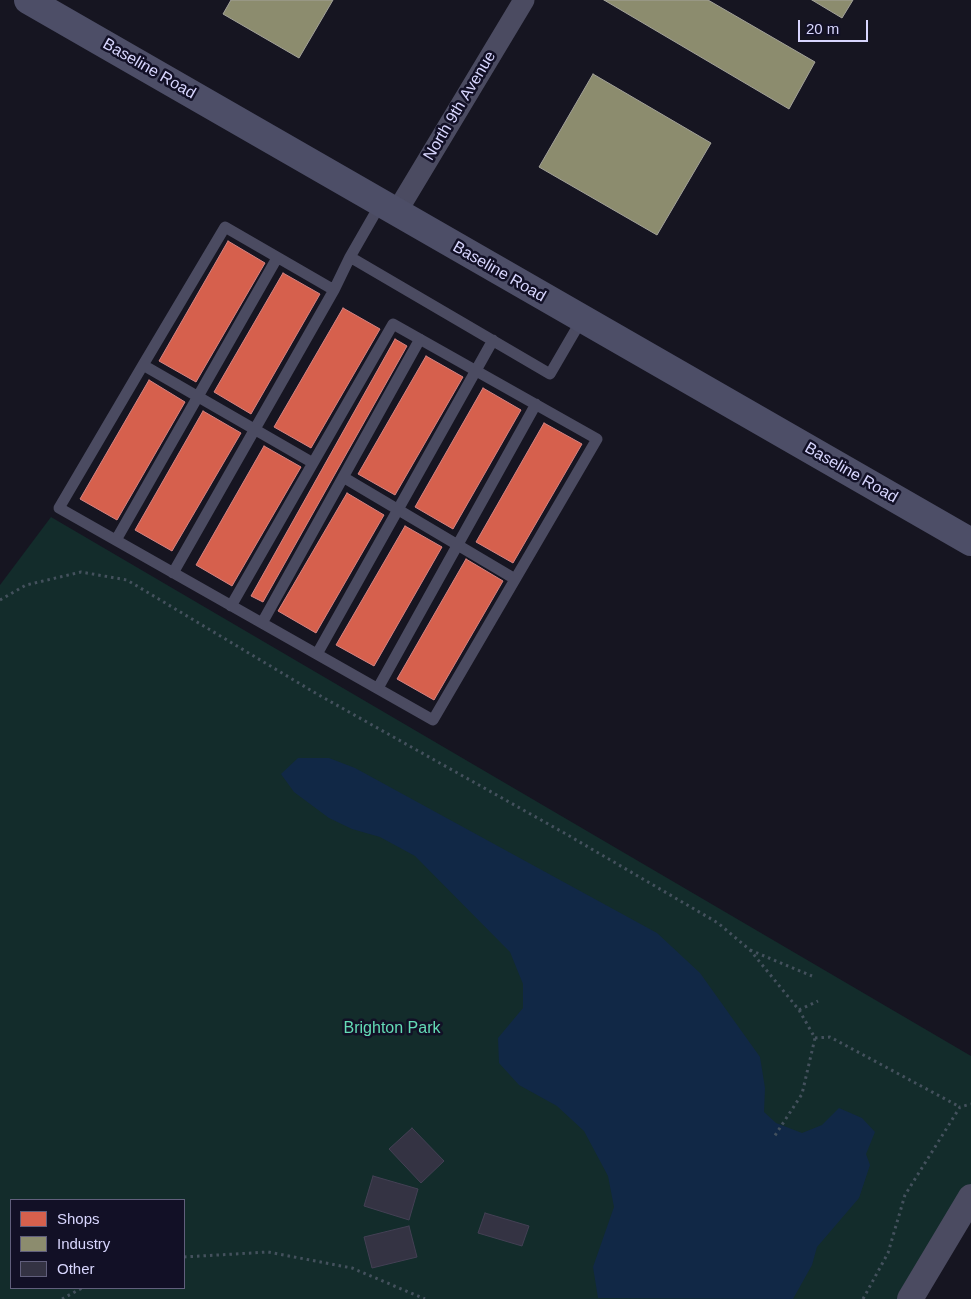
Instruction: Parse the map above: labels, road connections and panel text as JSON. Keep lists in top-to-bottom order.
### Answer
{
  "streets": {
    "main road": ["Baseline Road"],
    "street": ["North 9th Avenue"]
  },
  "crossings": [
    ["Baseline Road", "North 9th Avenue"]
  ],
  "parks": ["Brighton Park"],
  "legend": ["Shops", "Industry", "Other"],
  "scale_bar": "20 m"
}
